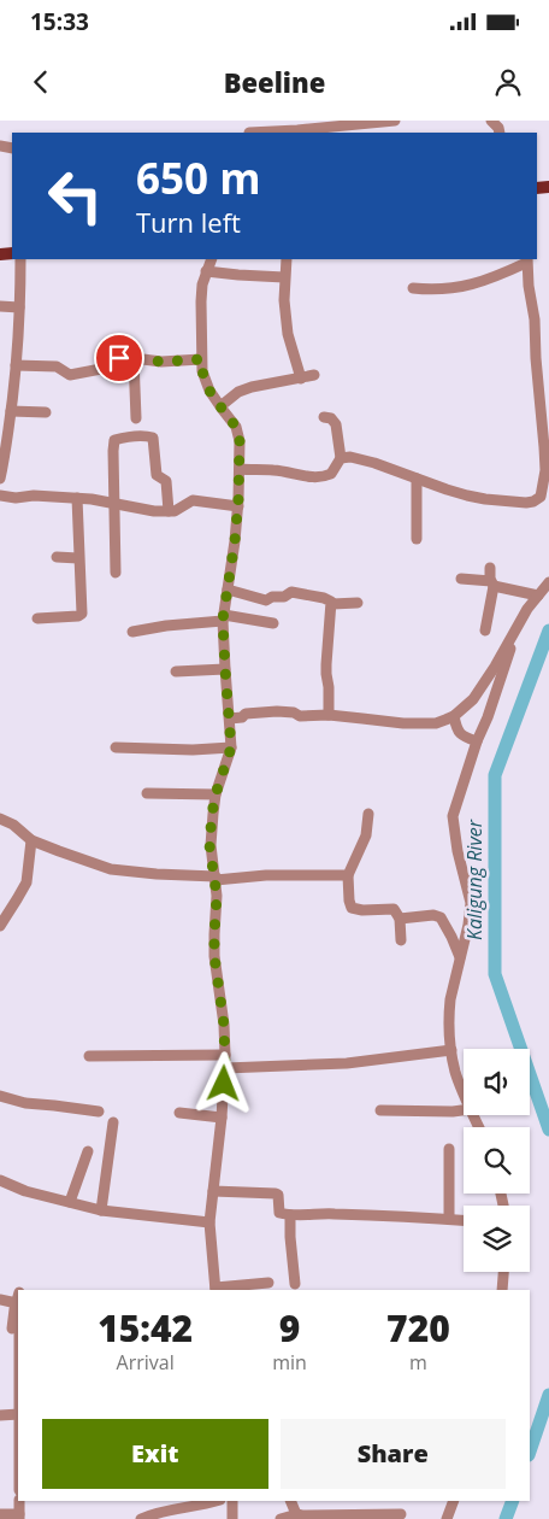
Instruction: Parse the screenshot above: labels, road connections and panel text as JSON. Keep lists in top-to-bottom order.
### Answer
{
  "water": ["Kaligung River"],
  "page": {
    "status": "15:33",
    "header": "Beeline",
    "turn": ["650 m", "Turn left"],
    "eta": [
      "15:42",
      "Arrival",
      "9",
      "min",
      "720",
      "m"
    ],
    "buttons": ["Exit", "Share"]
  }
}
